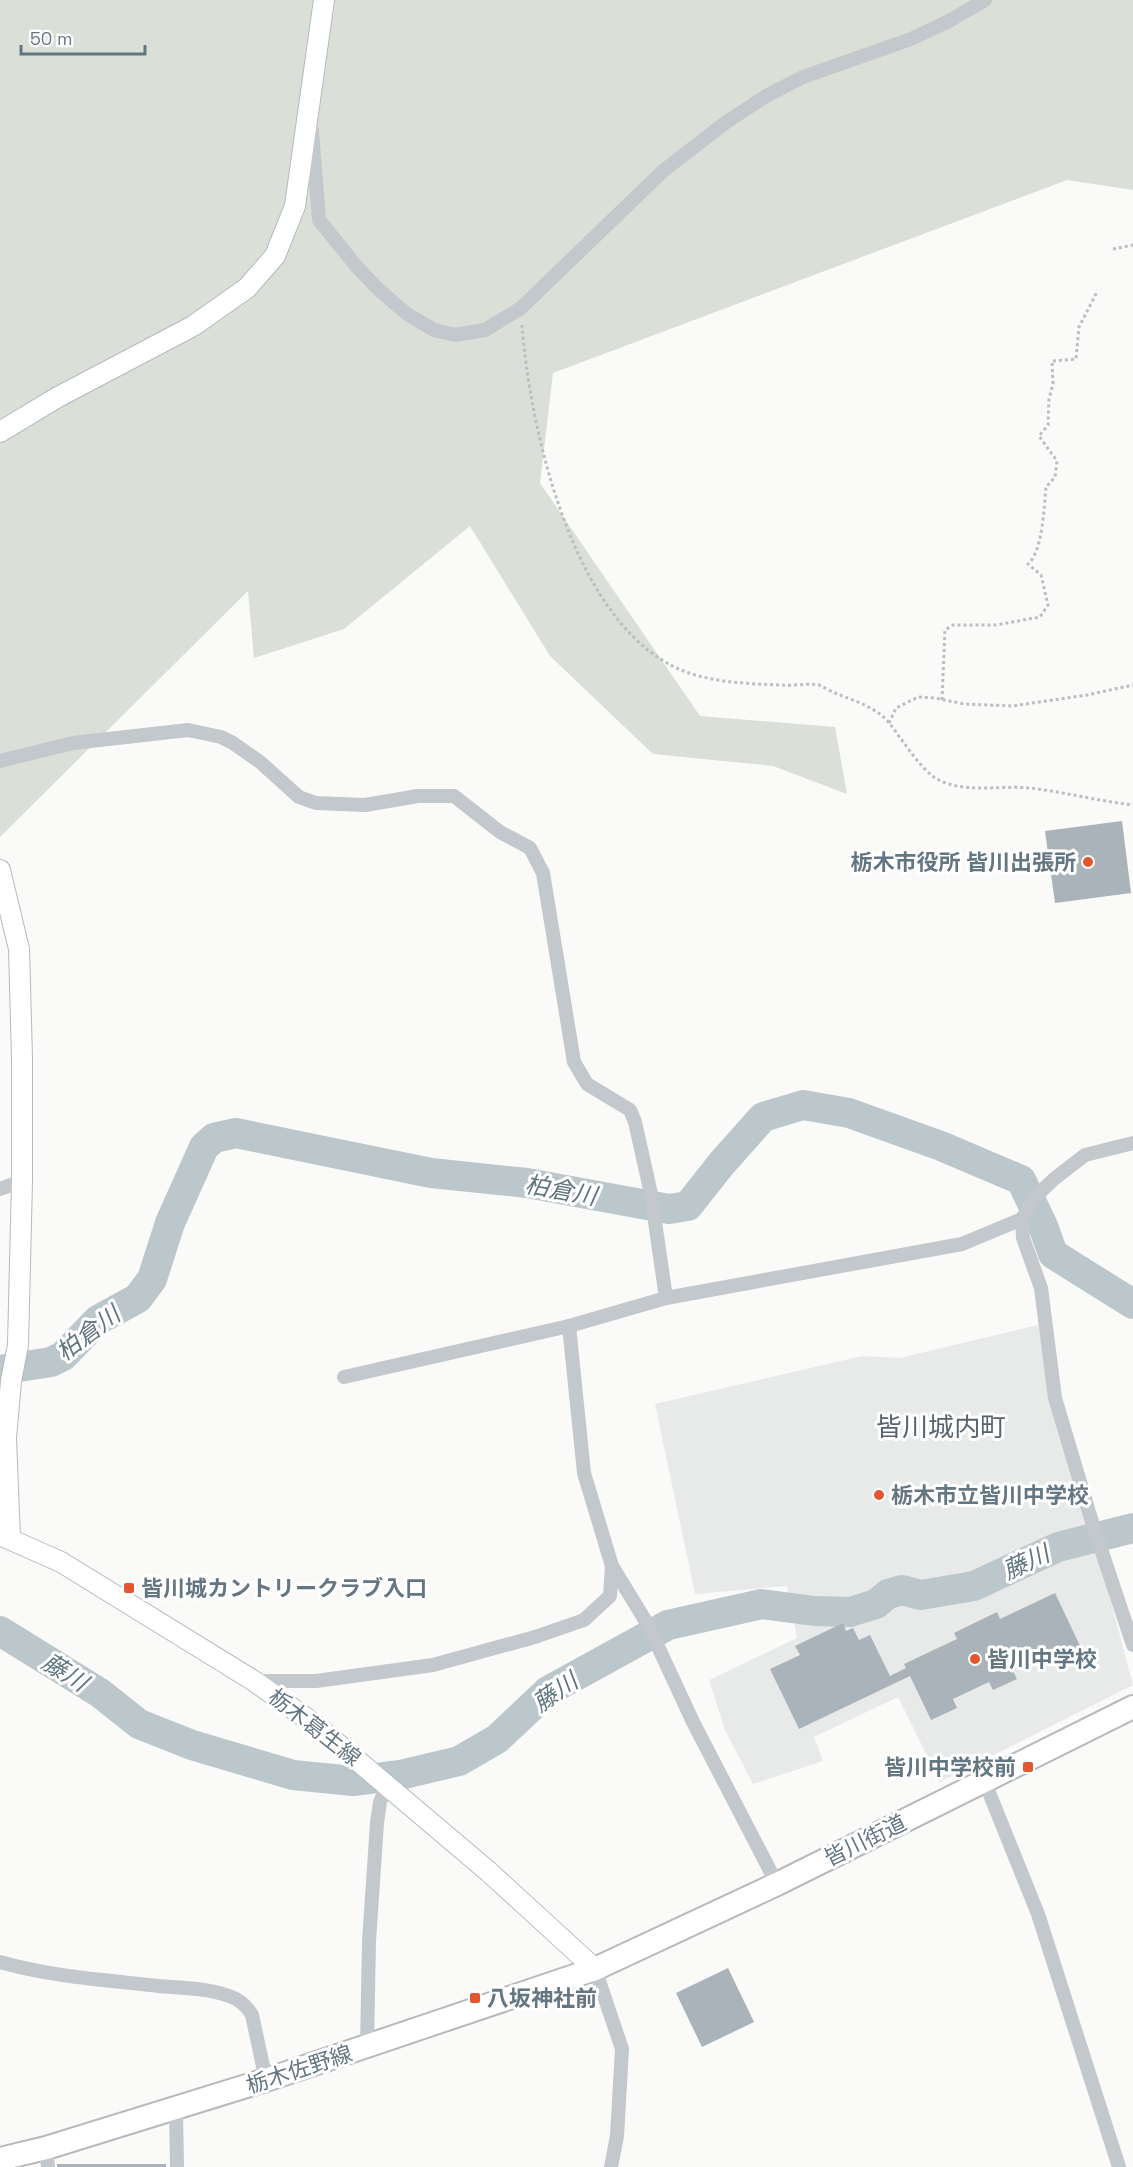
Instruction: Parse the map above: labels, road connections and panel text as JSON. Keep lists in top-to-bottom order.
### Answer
{
  "streets": {
    "main road": ["皆川街道", "栃木佐野線"],
    "street": ["栃木葛生線"]
  },
  "crossings": [
    ["栃木葛生線", "皆川街道"],
    ["栃木葛生線", "栃木佐野線"],
    ["皆川街道", "栃木佐野線"]
  ],
  "districts": ["皆川城内町"],
  "water": ["柏倉川", "藤川"],
  "places": {
    "other": ["栃木市役所 皆川出張所", "栃木市立皆川中学校", "皆川中学校"],
    "transit": ["皆川城カントリークラブ入口", "皆川中学校前", "八坂神社前"]
  },
  "scale_bar": "50 m"
}
